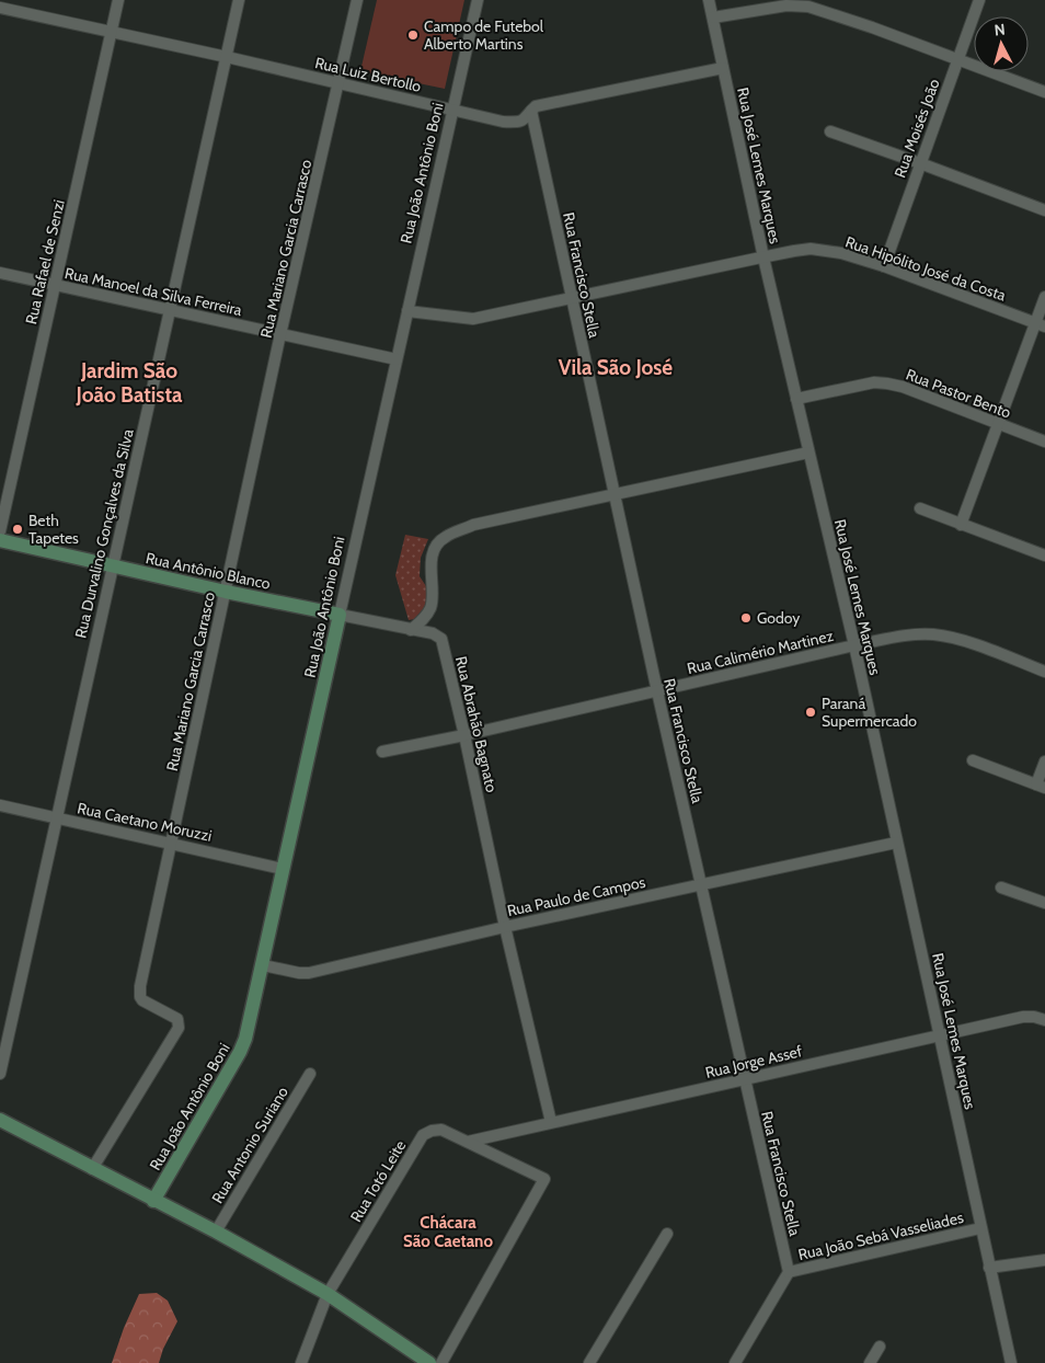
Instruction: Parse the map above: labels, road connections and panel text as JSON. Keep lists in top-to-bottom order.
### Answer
{
  "streets": {
    "street": [
      "Rua Luiz Bertollo",
      "Rua Moisés João",
      "Rua José Lemes Marques",
      "Rua João Antônio Boni",
      "Rua Mariano Garcia Carrasco",
      "Rua Rafael de Senzi",
      "Rua Hipólito José da Costa",
      "Rua Francisco Stella",
      "Rua Manoel da Silva Ferreira",
      "Rua Pastor Bento",
      "Rua Durvalino Gonçalves da Silva",
      "Rua Antônio Blanco",
      "Rua Calimério Martinez",
      "Rua Abrahão Bagnato",
      "Rua Caetano Moruzzi",
      "Rua Paulo de Campos",
      "Rua Jorge Assef",
      "Rua Antonio Suriano",
      "Rua Totó Leite",
      "Rua João Sebá Vasseliades"
    ]
  },
  "crossings": [
    ["Rua Luiz Bertollo", "Rua José Lemes Marques"],
    ["Rua Luiz Bertollo", "Rua João Antônio Boni"],
    ["Rua Luiz Bertollo", "Rua Mariano Garcia Carrasco"],
    ["Rua Luiz Bertollo", "Rua Rafael de Senzi"],
    ["Rua Luiz Bertollo", "Rua Francisco Stella"],
    ["Rua Luiz Bertollo", "Rua Durvalino Gonçalves da Silva"],
    ["Rua Moisés João", "Rua Hipólito José da Costa"],
    ["Rua José Lemes Marques", "Rua Hipólito José da Costa"],
    ["Rua José Lemes Marques", "Rua Pastor Bento"],
    ["Rua José Lemes Marques", "Rua Calimério Martinez"],
    ["Rua José Lemes Marques", "Rua Paulo de Campos"],
    ["Rua José Lemes Marques", "Rua Jorge Assef"],
    ["Rua José Lemes Marques", "Rua João Sebá Vasseliades"],
    ["Rua João Antônio Boni", "Rua Hipólito José da Costa"],
    ["Rua João Antônio Boni", "Rua Manoel da Silva Ferreira"],
    ["Rua João Antônio Boni", "Rua Antônio Blanco"],
    ["Rua João Antônio Boni", "Rua Caetano Moruzzi"],
    ["Rua João Antônio Boni", "Rua Paulo de Campos"],
    ["Rua Mariano Garcia Carrasco", "Rua Manoel da Silva Ferreira"],
    ["Rua Mariano Garcia Carrasco", "Rua Antônio Blanco"],
    ["Rua Mariano Garcia Carrasco", "Rua Caetano Moruzzi"],
    ["Rua Rafael de Senzi", "Rua Manoel da Silva Ferreira"],
    ["Rua Hipólito José da Costa", "Rua Francisco Stella"],
    ["Rua Francisco Stella", "Rua Calimério Martinez"],
    ["Rua Francisco Stella", "Rua Paulo de Campos"],
    ["Rua Francisco Stella", "Rua Jorge Assef"],
    ["Rua Francisco Stella", "Rua João Sebá Vasseliades"],
    ["Rua Manoel da Silva Ferreira", "Rua Durvalino Gonçalves da Silva"],
    ["Rua Durvalino Gonçalves da Silva", "Rua Antônio Blanco"],
    ["Rua Durvalino Gonçalves da Silva", "Rua Caetano Moruzzi"],
    ["Rua Antônio Blanco", "Rua Abrahão Bagnato"],
    ["Rua Calimério Martinez", "Rua Abrahão Bagnato"],
    ["Rua Abrahão Bagnato", "Rua Paulo de Campos"],
    ["Rua Abrahão Bagnato", "Rua Jorge Assef"],
    ["Rua Jorge Assef", "Rua Totó Leite"]
  ],
  "districts": ["Vila São José", "Jardim São João Batista", "Chácara São Caetano"],
  "places": [
    "Campo de Futebol Alberto Martins",
    "Beth Tapetes",
    "Godoy",
    "Paraná Supermercado"
  ],
  "north": "top"
}
